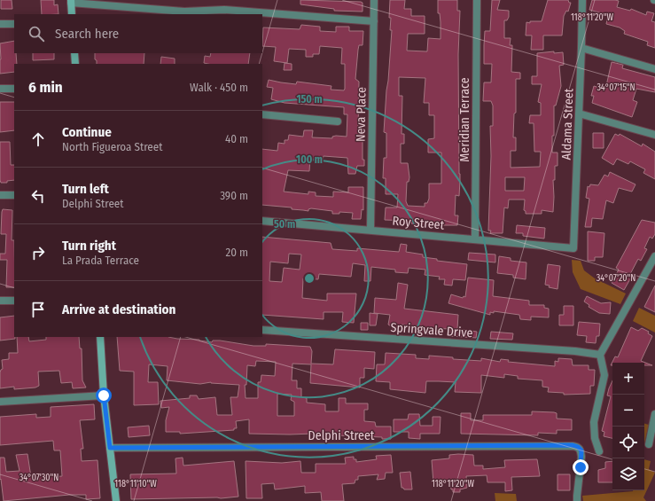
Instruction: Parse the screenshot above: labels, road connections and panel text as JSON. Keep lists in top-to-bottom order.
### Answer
{
  "streets": {
    "street": [
      "Neva Place",
      "Meridian Terrace",
      "Aldama Street",
      "Roy Street",
      "Springvale Drive",
      "Delphi Street"
    ]
  },
  "crossings": [
    ["Neva Place", "Roy Street"],
    ["Meridian Terrace", "Roy Street"],
    ["Aldama Street", "Roy Street"]
  ],
  "page": {
    "search": "Search here",
    "heading": ["6 min", "Walk · 450 m"],
    "list": [
      ["Continue", "North Figueroa Street", "40 m"],
      ["Turn left", "Delphi Street", "390 m"],
      ["Turn right", "La Prada Terrace", "20 m"],
      "Arrive at destination"
    ],
    "map_buttons": ["+", "−"]
  },
  "coordinates": [
    "118°11'20\"W",
    "34°07'15\"N",
    "34°07'20\"N",
    "34°07'30\"N",
    "118°11'10\"W"
  ],
  "rings": ["150 m", "100 m", "50 m"]
}
